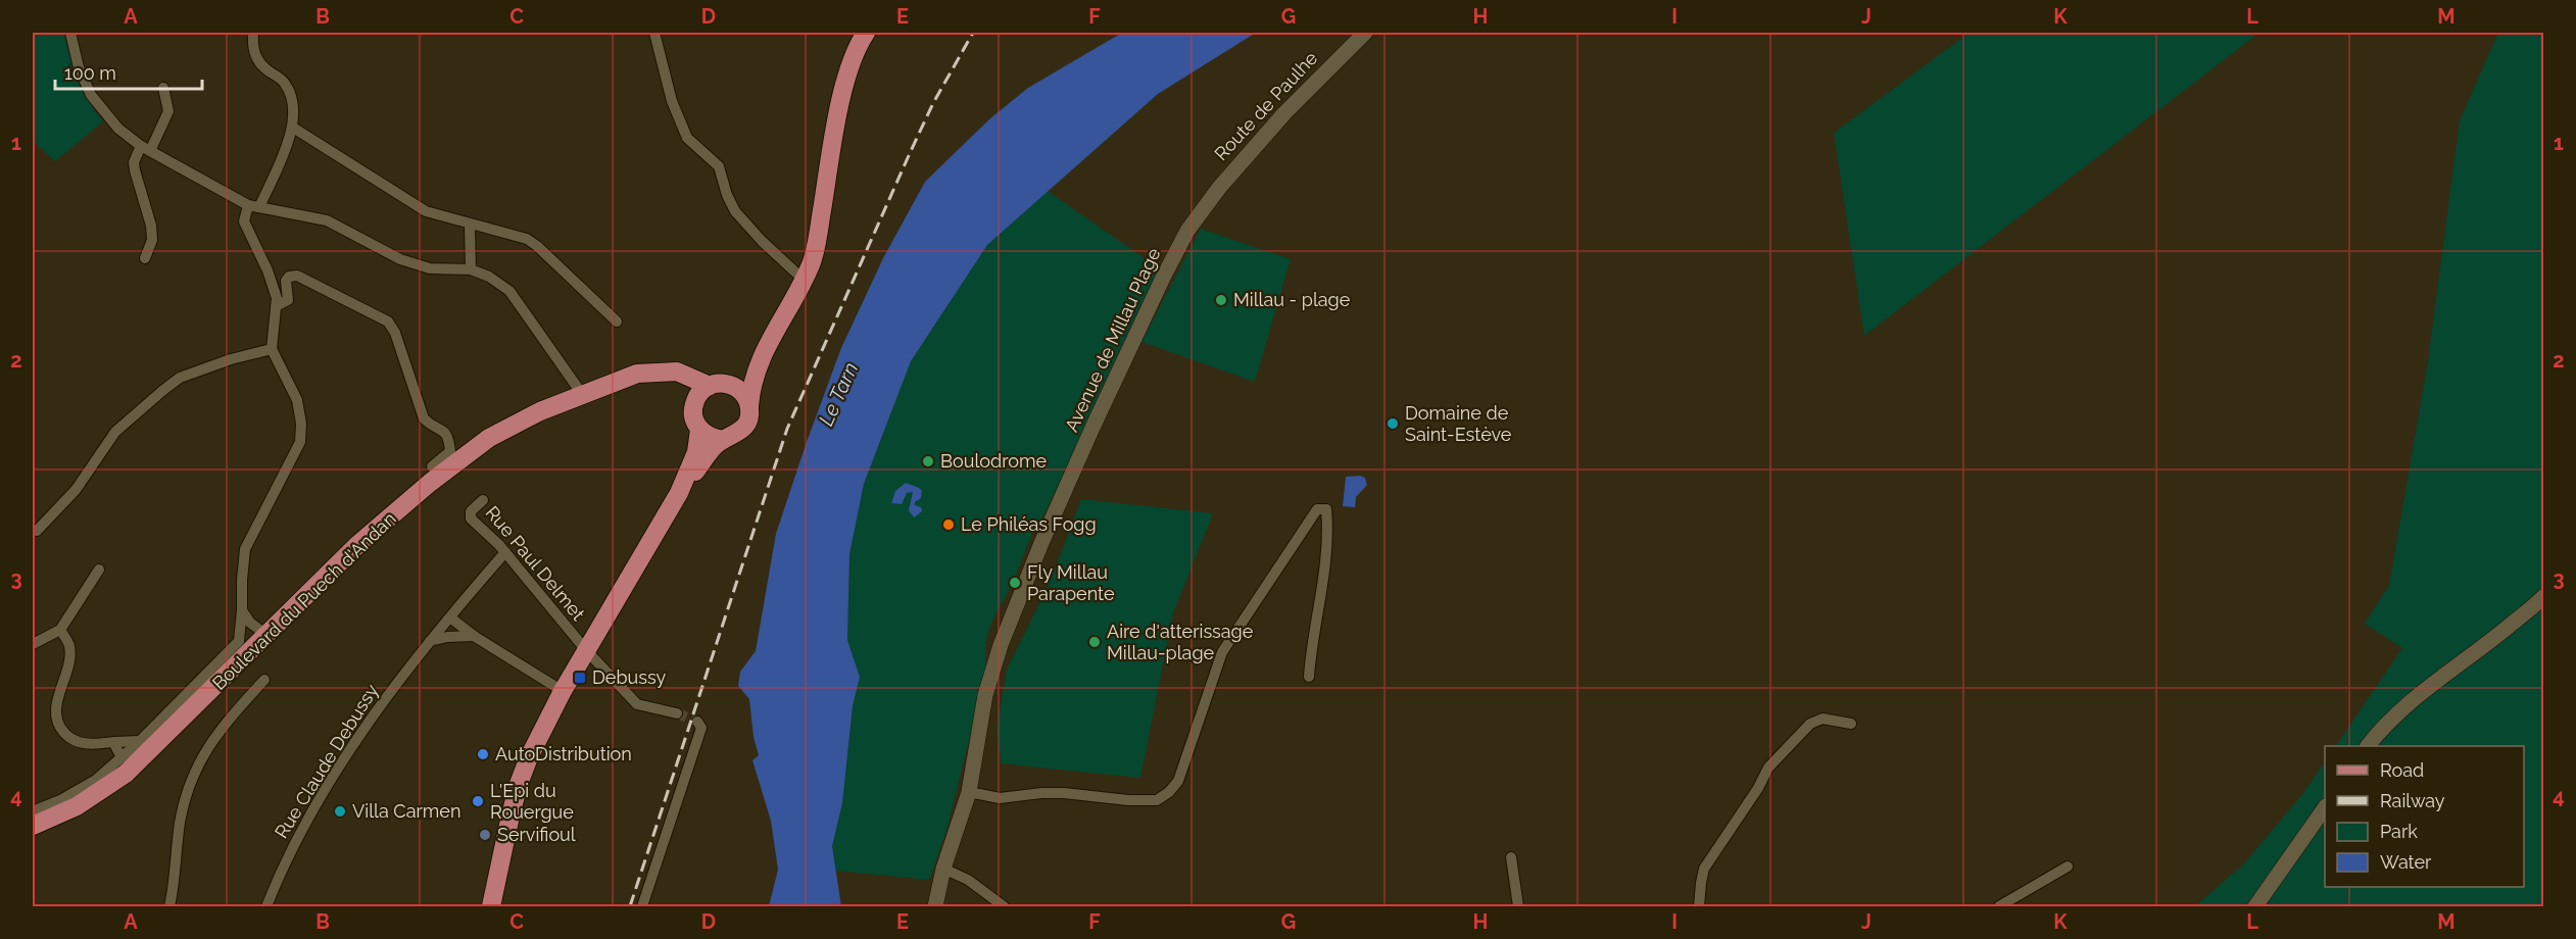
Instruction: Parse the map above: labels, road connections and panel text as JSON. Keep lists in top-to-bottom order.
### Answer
{
  "streets": {
    "main road": ["Boulevard du Puech d'Andan"],
    "street": [
      "Route de Paulhe",
      "Avenue de Millau Plage",
      "Rue Paul Delmet",
      "Rue Claude Debussy"
    ]
  },
  "crossings": [
    ["Route de Paulhe", "Avenue de Millau Plage"],
    ["Rue Paul Delmet", "Rue Claude Debussy"]
  ],
  "water": ["Le Tarn"],
  "places": {
    "other": [
      "Millau - plage",
      "Domaine de Saint-Estève",
      "Boulodrome",
      "Le Philéas Fogg",
      "Fly Millau Parapente",
      "Aire d'atterissage Millau-plage",
      "AutoDistribution",
      "L'Epi du Rouergue",
      "Villa Carmen",
      "Servifioul"
    ],
    "transit": ["Debussy"]
  },
  "legend": [
    "Road",
    "Railway",
    "Park",
    "Water"
  ],
  "scale_bar": "100 m",
  "grid": {
    "columns": [
      "A",
      "B",
      "C",
      "D",
      "E",
      "F",
      "G",
      "H",
      "I",
      "J",
      "K",
      "L",
      "M"
    ],
    "rows": [
      "1",
      "2",
      "3",
      "4"
    ]
  }
}
